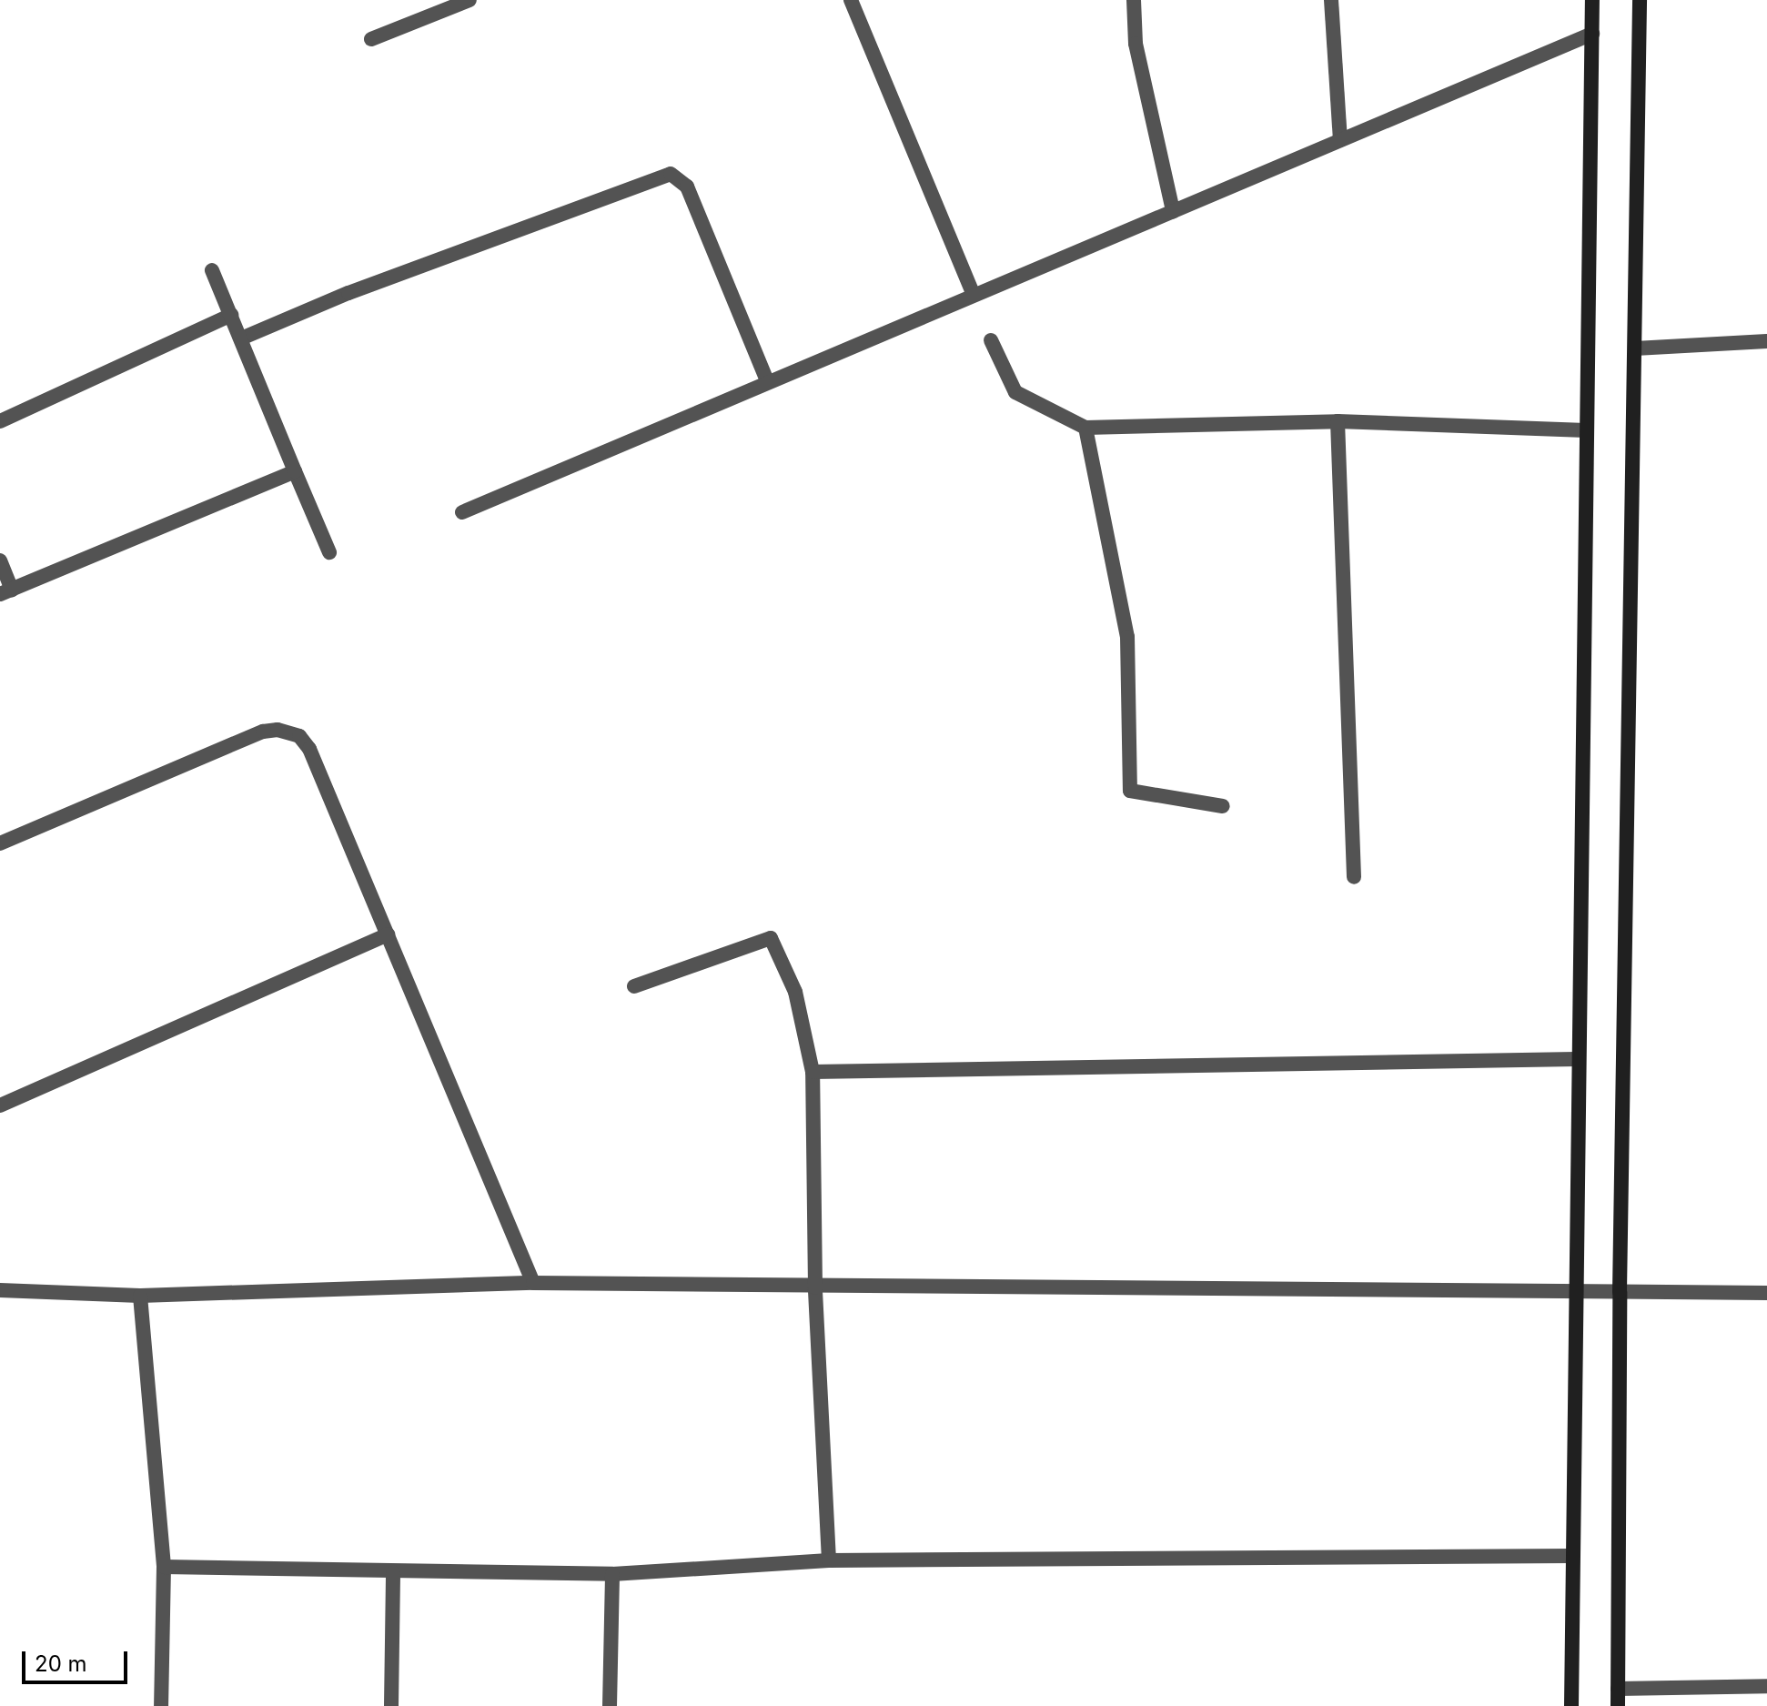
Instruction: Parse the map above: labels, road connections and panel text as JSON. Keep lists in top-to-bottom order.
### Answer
{
  "scale_bar": "20 m"
}
